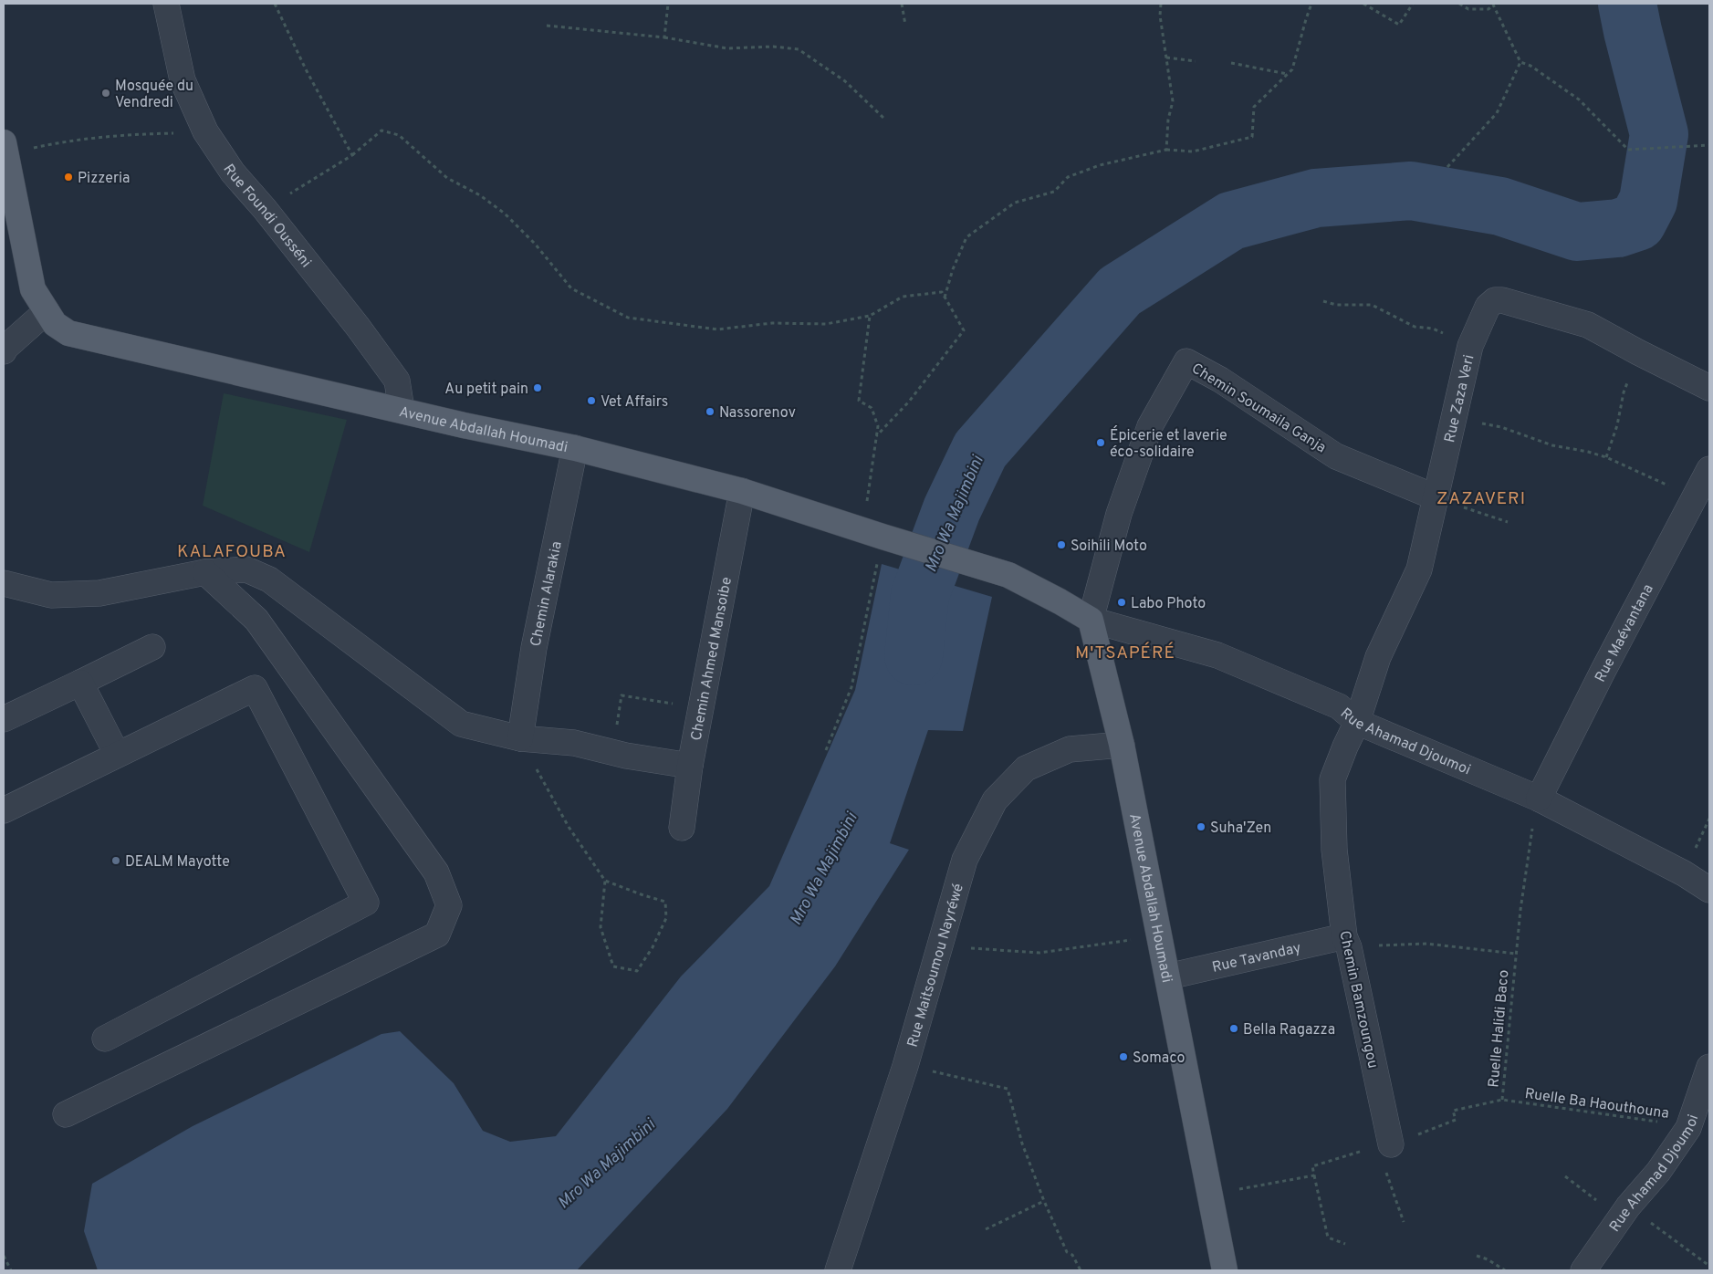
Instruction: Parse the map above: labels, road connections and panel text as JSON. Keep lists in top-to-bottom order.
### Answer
{
  "streets": {
    "main road": ["Avenue Abdallah Houmadi"],
    "street": [
      "Rue Foundi Ousséni",
      "Rue Zaza Veri",
      "Chemin Soumaila Ganja",
      "Chemin Alarakia",
      "Rue Maévantana",
      "Chemin Ahmed Mansoibe",
      "Rue Ahamad Djoumoi",
      "Rue Tavanday",
      "Rue Maitsoumou Nayréwé",
      "Chemin Bamzoungou"
    ],
    "path": ["Ruelle Halidi Baco", "Ruelle Ba Haouthouna"]
  },
  "crossings": [
    ["Rue Foundi Ousséni", "Avenue Abdallah Houmadi"],
    ["Rue Zaza Veri", "Chemin Soumaila Ganja"],
    ["Rue Zaza Veri", "Rue Ahamad Djoumoi"],
    ["Rue Zaza Veri", "Chemin Bamzoungou"],
    ["Chemin Soumaila Ganja", "Avenue Abdallah Houmadi"],
    ["Chemin Soumaila Ganja", "Rue Ahamad Djoumoi"],
    ["Avenue Abdallah Houmadi", "Chemin Alarakia"],
    ["Avenue Abdallah Houmadi", "Chemin Ahmed Mansoibe"],
    ["Avenue Abdallah Houmadi", "Rue Ahamad Djoumoi"],
    ["Avenue Abdallah Houmadi", "Rue Tavanday"],
    ["Avenue Abdallah Houmadi", "Rue Maitsoumou Nayréwé"],
    ["Rue Maévantana", "Rue Ahamad Djoumoi"],
    ["Rue Maévantana", "Ruelle Halidi Baco"],
    ["Rue Ahamad Djoumoi", "Chemin Bamzoungou"],
    ["Rue Ahamad Djoumoi", "Ruelle Halidi Baco"],
    ["Rue Ahamad Djoumoi", "Ruelle Ba Haouthouna"],
    ["Rue Tavanday", "Chemin Bamzoungou"],
    ["Chemin Bamzoungou", "Ruelle Halidi Baco"],
    ["Ruelle Halidi Baco", "Ruelle Ba Haouthouna"]
  ],
  "districts": ["ZAZAVERI", "KALAFOUBA", "M'TSAPÉRÉ"],
  "water": ["Mro Wa Majimbini"],
  "places": [
    "Mosquée du Vendredi",
    "Pizzeria",
    "Au petit pain",
    "Vet Affairs",
    "Nassorenov",
    "Épicerie et laverie éco-solidaire",
    "Soihili Moto",
    "Labo Photo",
    "Suha'Zen",
    "DEALM Mayotte",
    "Bella Ragazza",
    "Somaco"
  ]
}
